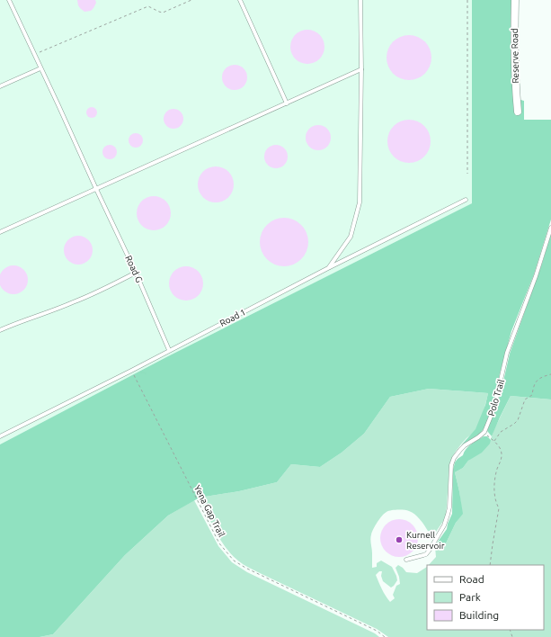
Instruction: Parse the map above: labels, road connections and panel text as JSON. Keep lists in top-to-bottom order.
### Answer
{
  "streets": {
    "street": ["Reserve Road"],
    "lane": ["Road G", "Road 1", "Polo Trail"],
    "path": ["Yena Gap Trail"]
  },
  "crossings": [
    ["Road G", "Road 1"],
    ["Road 1", "Yena Gap Trail"]
  ],
  "places": ["Kurnell Reservoir"],
  "legend": ["Road", "Park", "Building"]
}
